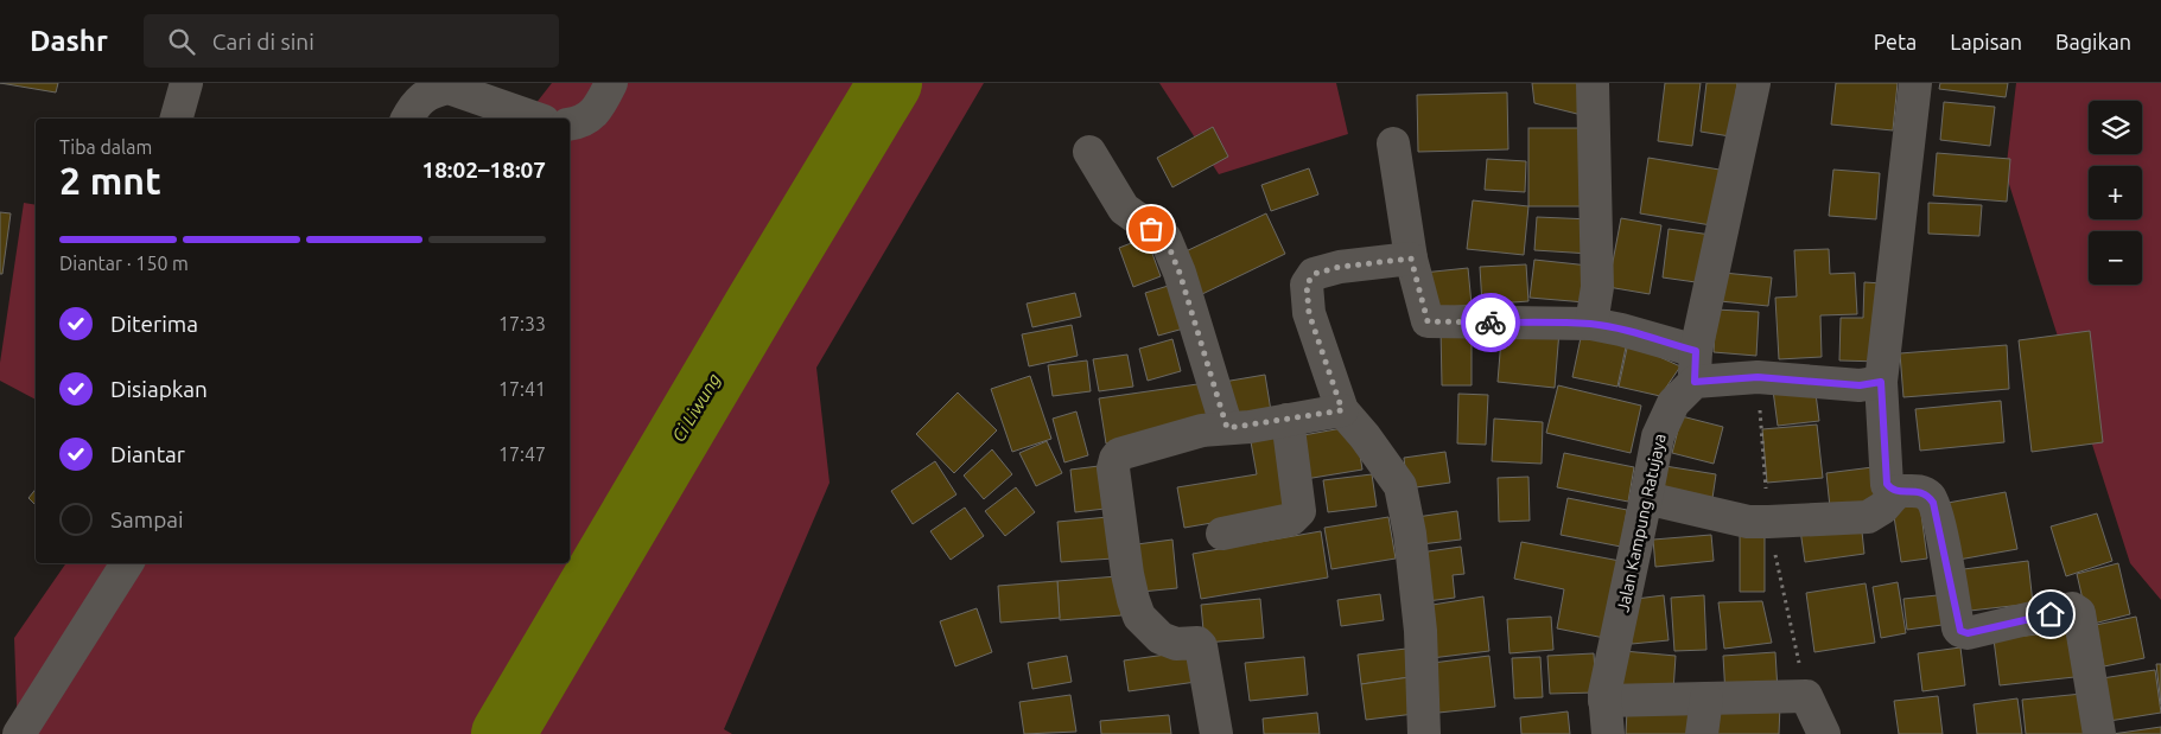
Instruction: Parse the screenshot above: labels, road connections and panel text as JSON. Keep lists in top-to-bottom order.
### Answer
{
  "streets": {
    "street": ["Jalan Kampung Ratujaya"]
  },
  "water": ["Ci Liwung"],
  "page": {
    "header": "Dashr",
    "search": "Cari di sini",
    "nav": ["Peta", "Lapisan", "Bagikan"],
    "map_buttons": ["+", "−"],
    "heading": ["2 mnt", "Tiba dalam", "18:02–18:07"],
    "bar": "Diantar · 150 m",
    "list": [
      ["Diterima", "17:33"],
      ["Disiapkan", "17:41"],
      ["Diantar", "17:47"],
      "Sampai"
    ]
  }
}
